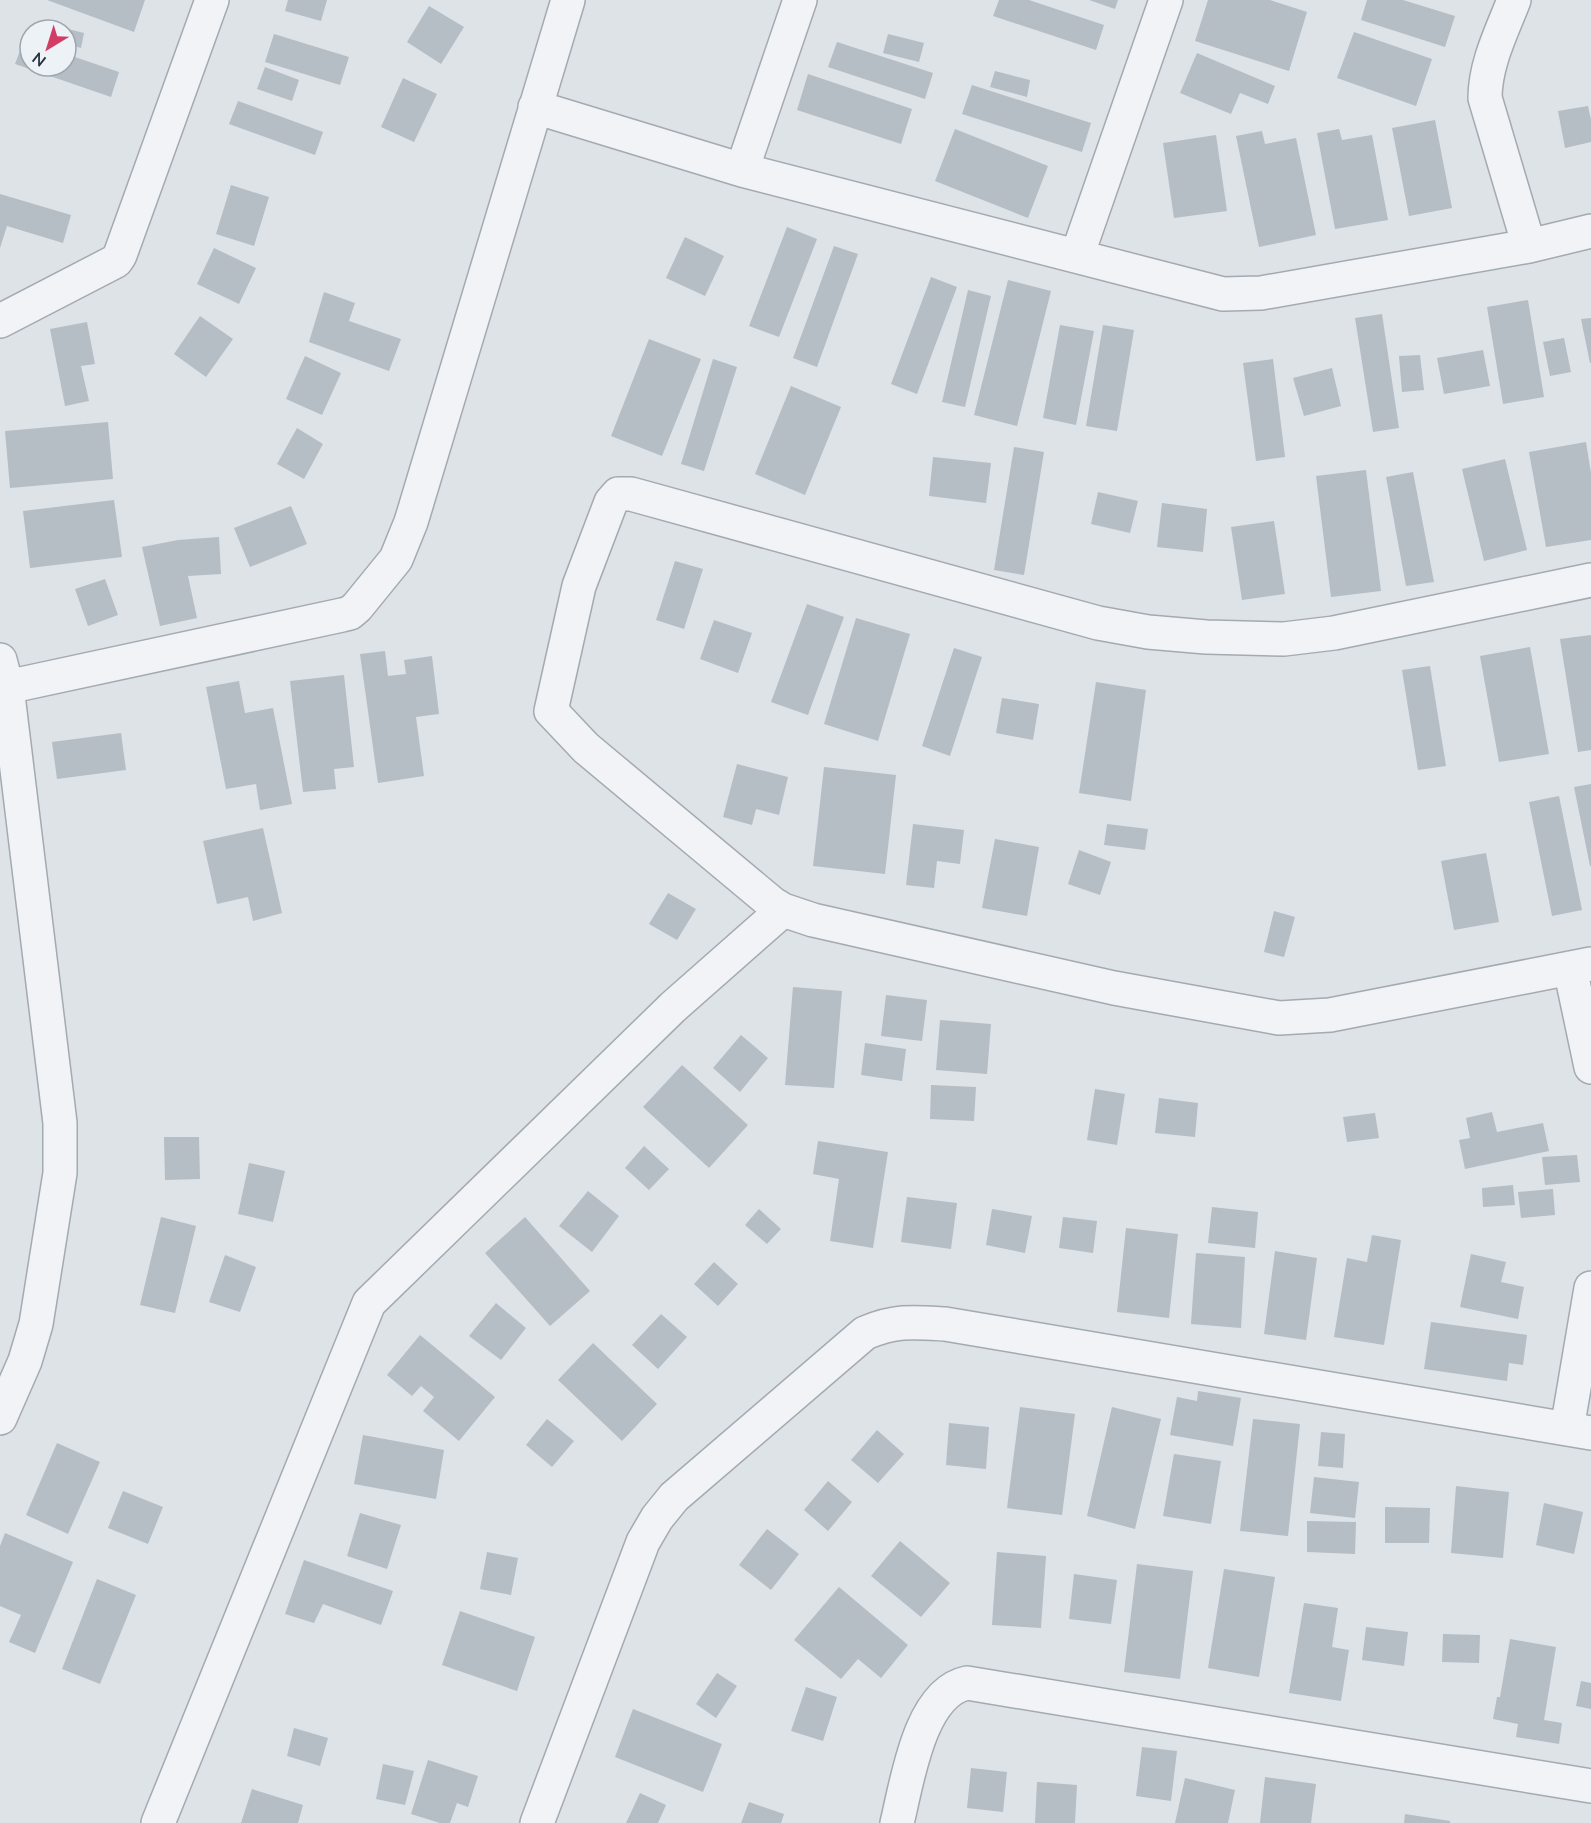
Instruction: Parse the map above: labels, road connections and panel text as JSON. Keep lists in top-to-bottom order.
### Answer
{
  "north": "bottom left"
}
